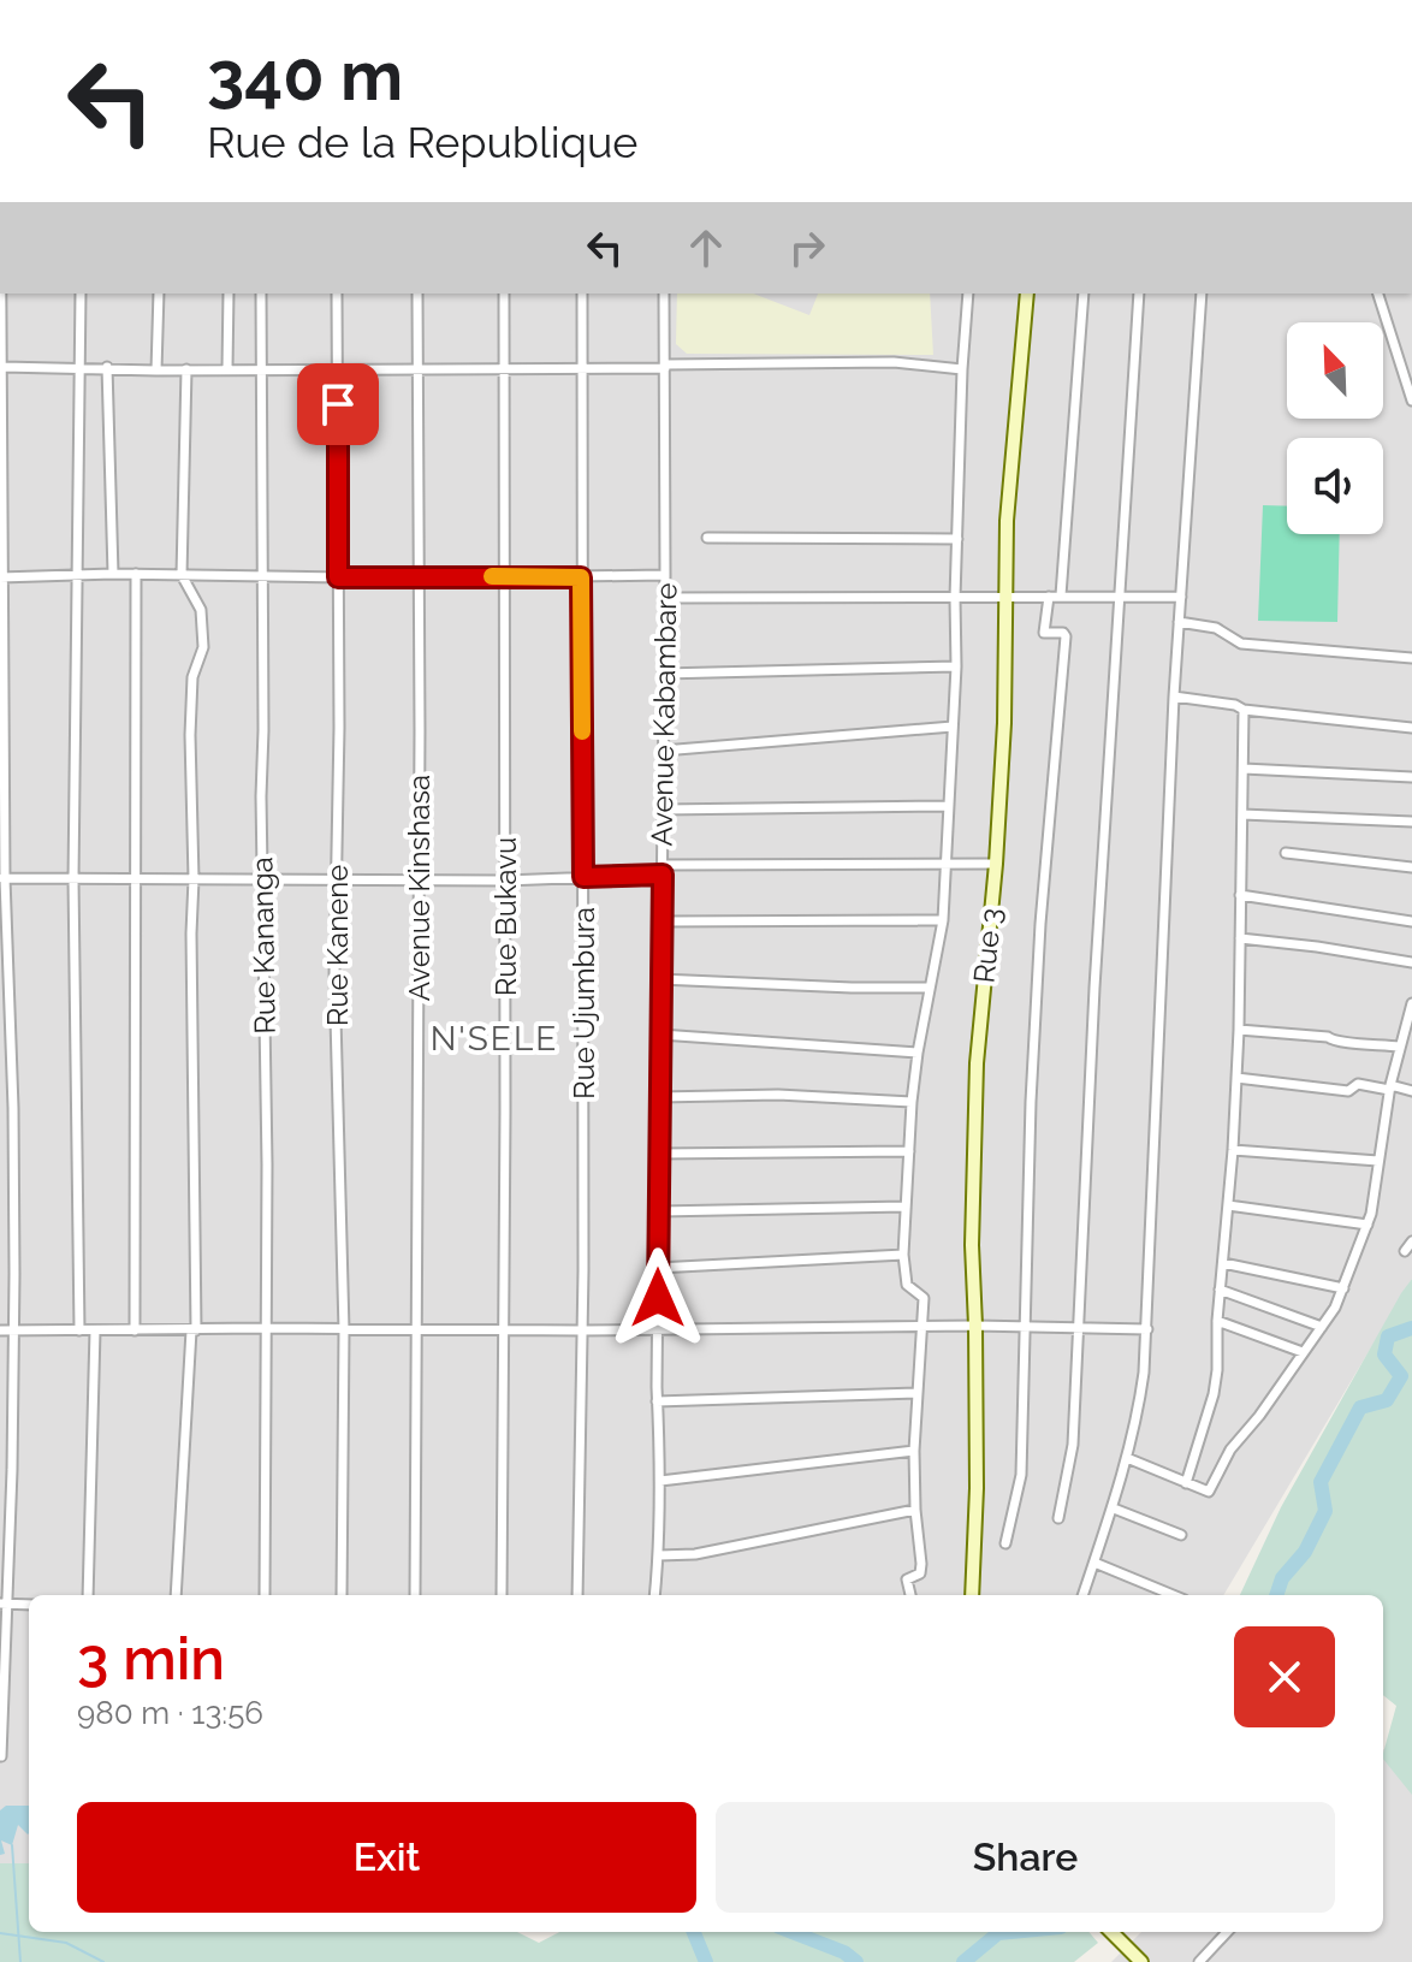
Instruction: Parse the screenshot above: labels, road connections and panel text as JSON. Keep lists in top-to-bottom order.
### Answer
{
  "streets": {
    "street": [
      "Avenue Kabambare",
      "Avenue Kinshasa",
      "Rue Bukavu",
      "Rue Kananga",
      "Rue Kanene",
      "Rue 3",
      "Rue Ujumbura"
    ]
  },
  "districts": ["N'SELE"],
  "north": "top left",
  "page": {
    "turn": ["340 m", "Rue de la Republique"],
    "heading": ["3 min", "980 m · 13:56"],
    "buttons": ["Exit", "Share"]
  }
}
